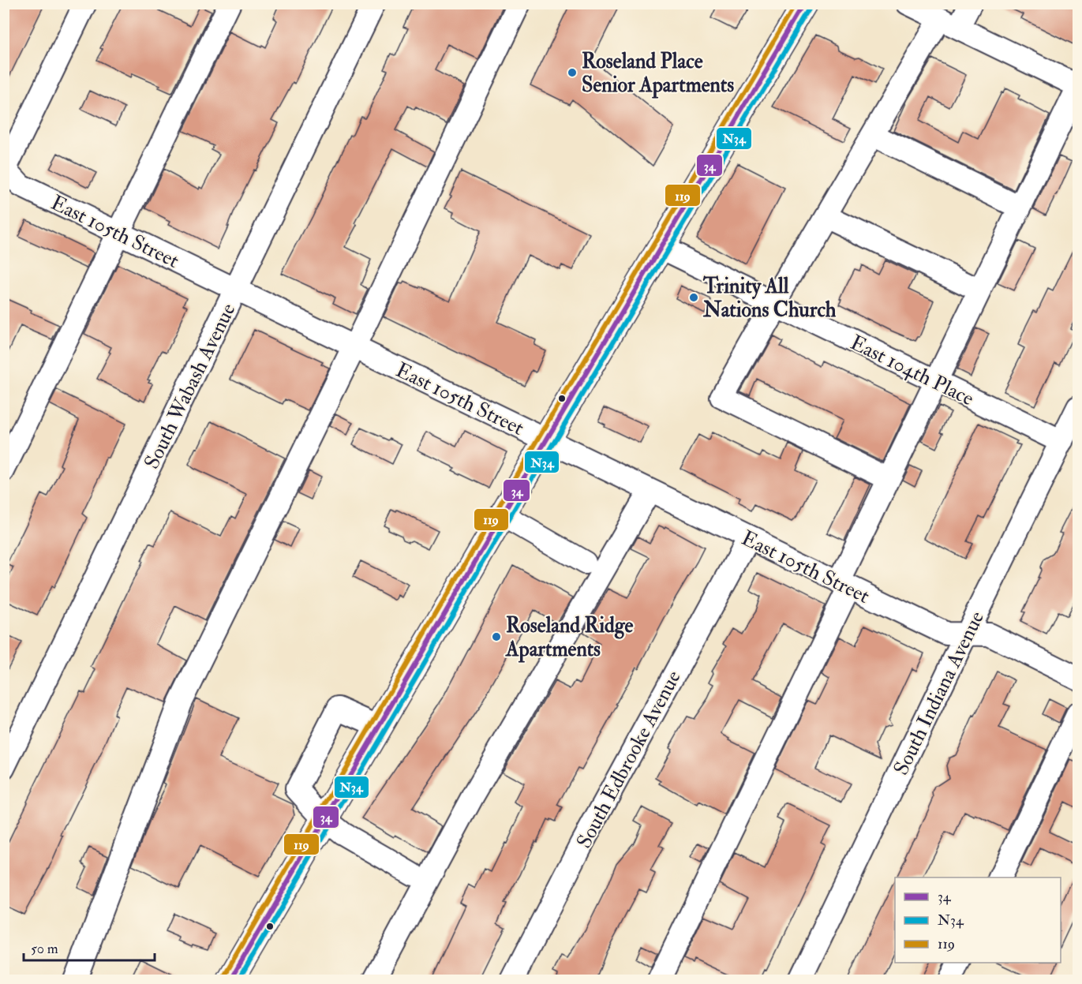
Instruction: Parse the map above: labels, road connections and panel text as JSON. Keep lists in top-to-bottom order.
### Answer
{
  "streets": {
    "street": [
      "East 105th Street",
      "East 104th Place",
      "South Wabash Avenue",
      "South Indiana Avenue",
      "South Edbrooke Avenue"
    ]
  },
  "crossings": [
    ["East 105th Street", "South Wabash Avenue"],
    ["East 105th Street", "South Indiana Avenue"],
    ["East 105th Street", "South Edbrooke Avenue"],
    ["East 104th Place", "South Indiana Avenue"]
  ],
  "places": ["Roseland Place Senior Apartments", "Trinity All Nations Church", "Roseland Ridge Apartments"],
  "lines": ["transit line 34", "transit line 119", "transit line N34"],
  "legend": ["34", "N34", "119"],
  "scale_bar": "50 m"
}
